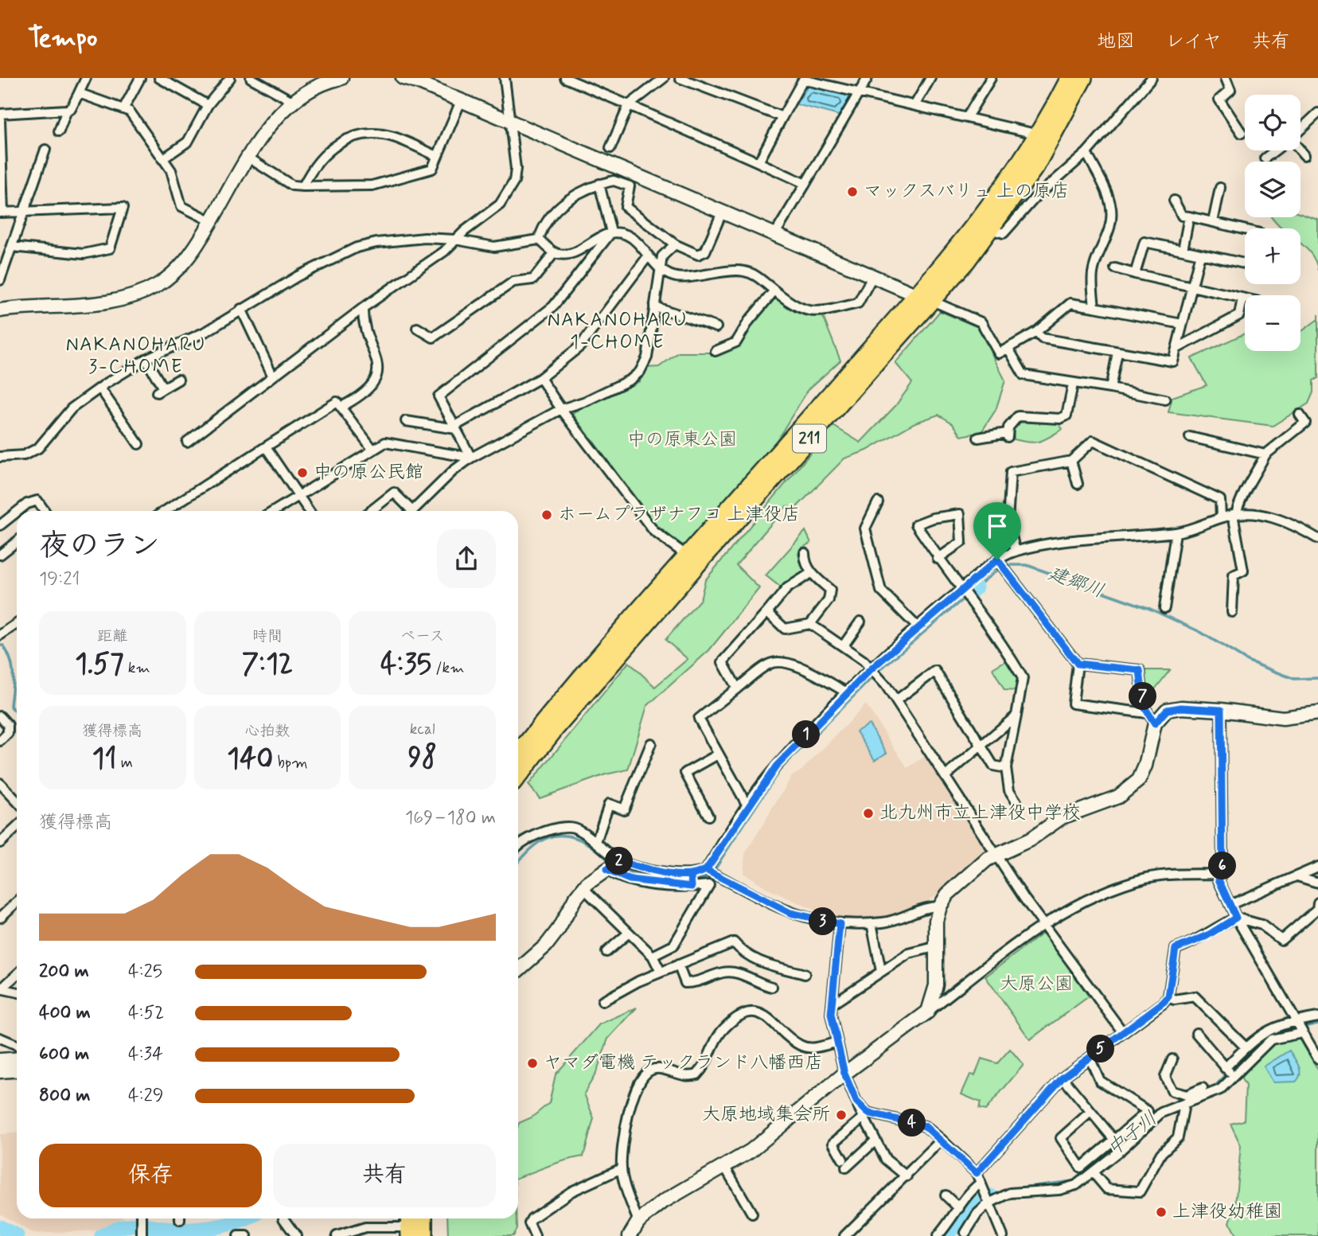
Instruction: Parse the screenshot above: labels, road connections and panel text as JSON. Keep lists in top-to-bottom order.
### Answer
{
  "streets": {
    "highway": ["211"]
  },
  "districts": ["NAKANOHARU 1-CHOME", "NAKANOHARU 3-CHOME"],
  "water": ["建郷川", "中子川"],
  "parks": ["中の原東公園", "大原公園"],
  "places": [
    "マックスバリュ 上の原店",
    "中の原公民館",
    "ホームプラザナフコ 上津役店",
    "北九州市立上津役中学校",
    "ヤマダ電機 テックランド八幡西店",
    "大原地域集会所",
    "上津役幼稚園"
  ],
  "page": {
    "header": "Tempo",
    "nav": ["地図", "レイヤ", "共有"],
    "map_buttons": ["+", "−"],
    "heading": ["夜のラン", "19:21"],
    "stats": [
      ["距離", "1.57 km"],
      ["時間", "7:12"],
      ["ペース", "4:35 /km"],
      ["獲得標高", "11 m"],
      ["心拍数", "140 bpm"],
      ["kcal", "98"]
    ],
    "pins": [
      "7",
      "1",
      "2",
      "6",
      "3",
      "5",
      "4"
    ],
    "chart": ["獲得標高", "169–180 m"],
    "list": [
      {
        "name": "200 m",
        "note": "4:25"
      },
      {
        "name": "400 m",
        "note": "4:52"
      },
      {
        "name": "600 m",
        "note": "4:34"
      },
      {
        "name": "800 m",
        "note": "4:29"
      }
    ],
    "buttons": ["保存", "共有"]
  }
}
